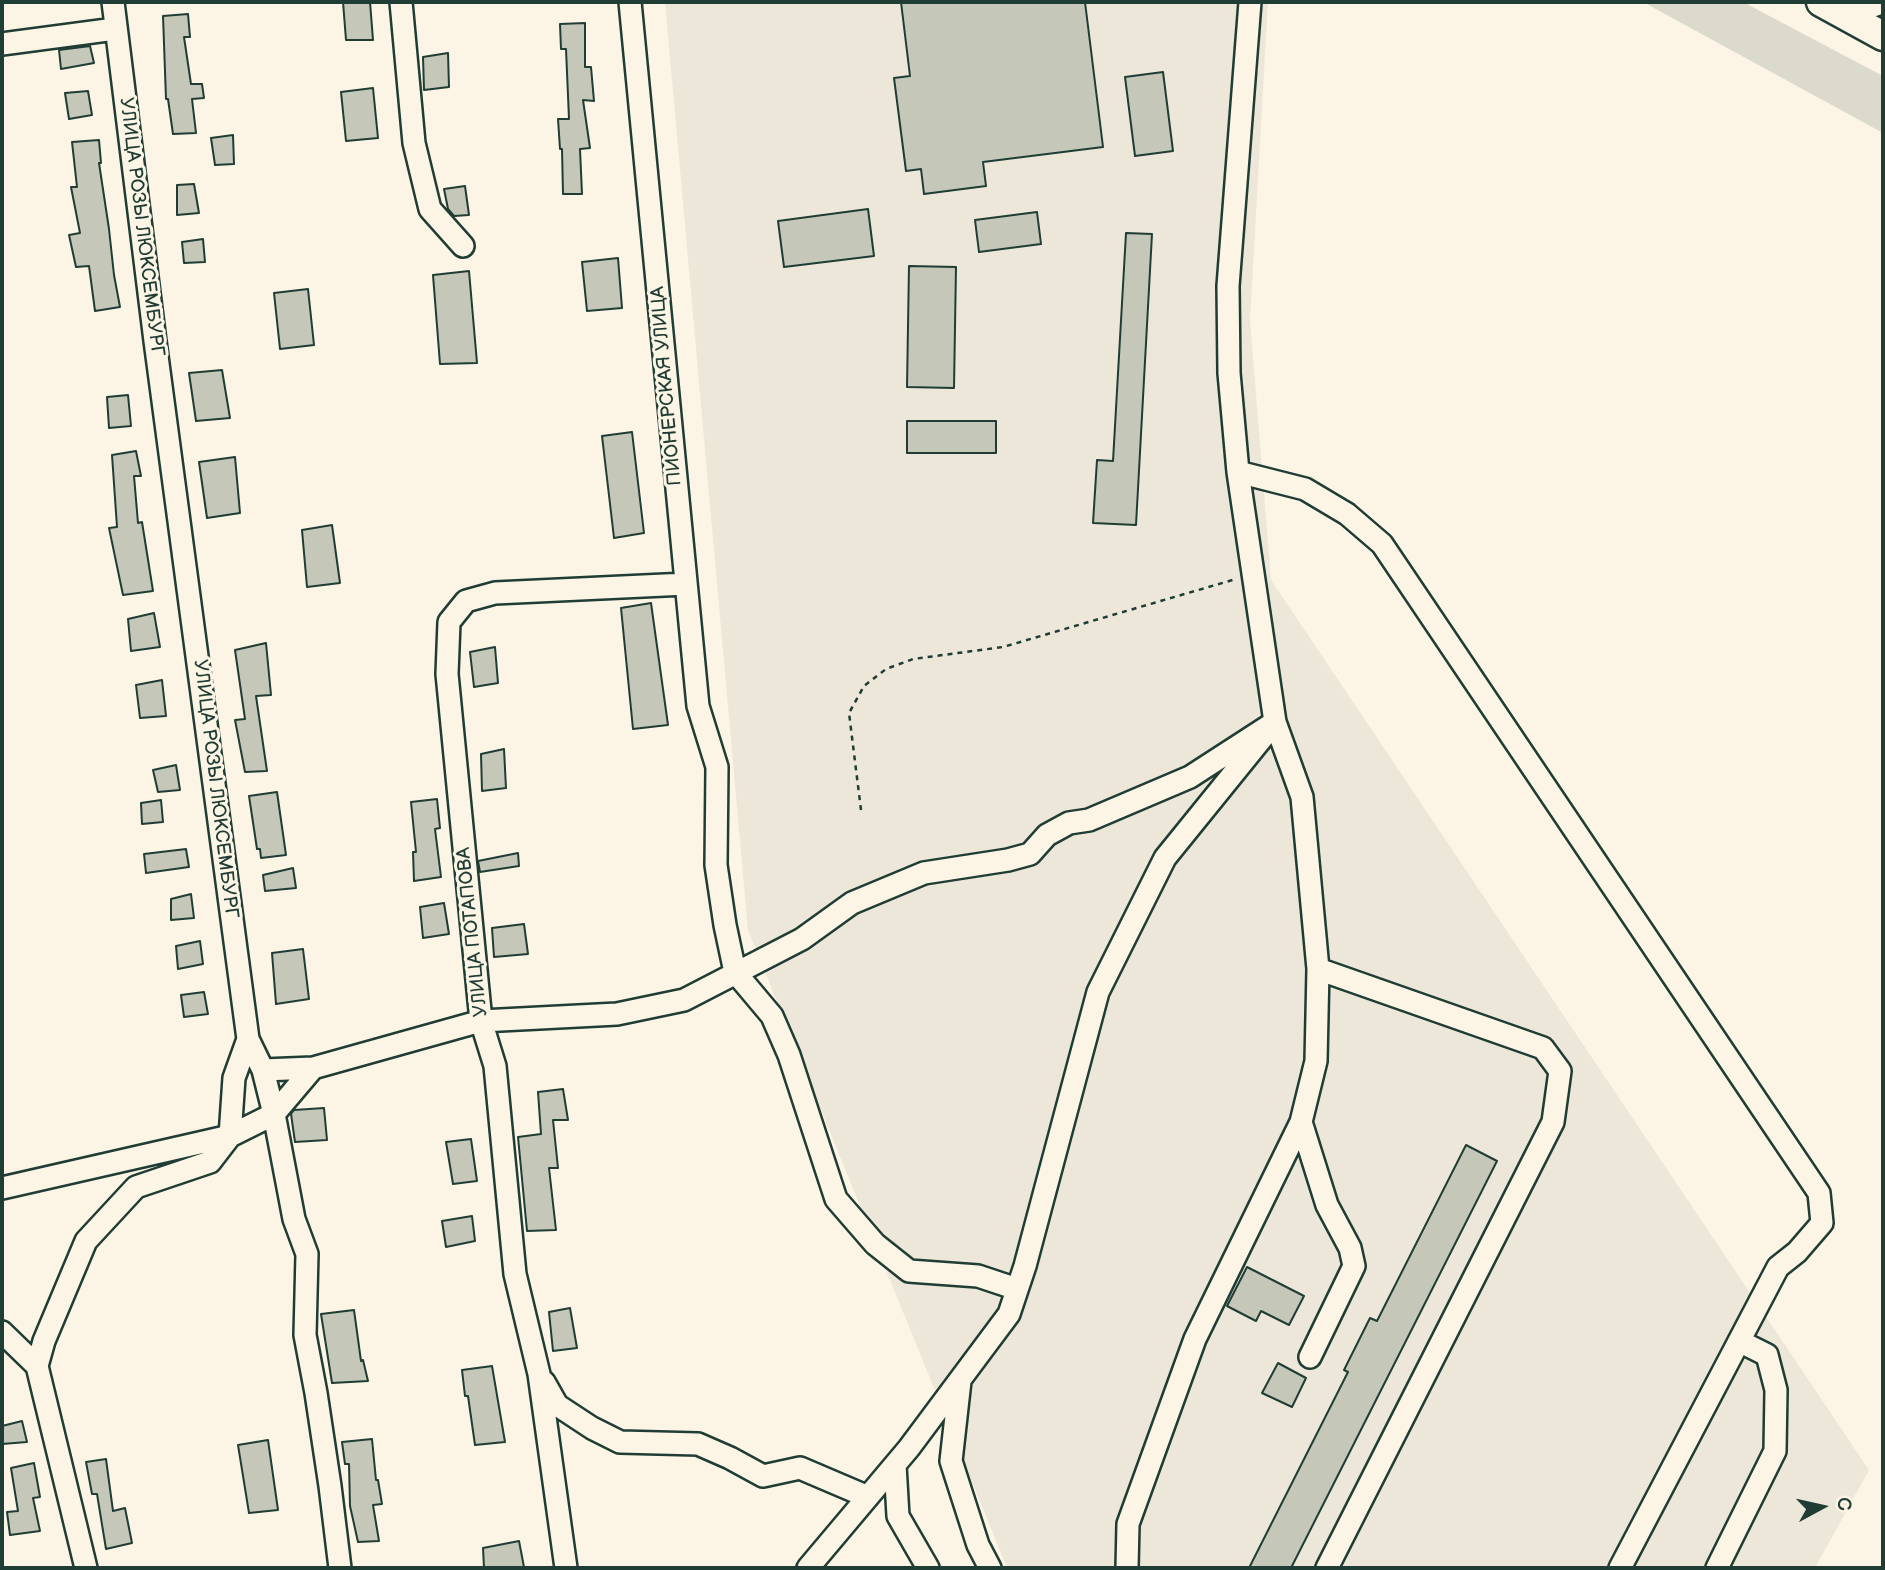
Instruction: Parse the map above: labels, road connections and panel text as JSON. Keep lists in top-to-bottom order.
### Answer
{
  "streets": {
    "street": ["УЛИЦА РОЗЫ ЛЮКСЕМБУРГ", "ПИОНЕРСКАЯ УЛИЦА", "УЛИЦА ПОТАПОВА"]
  },
  "crossings": [
    ["ПИОНЕРСКАЯ УЛИЦА", "УЛИЦА ПОТАПОВА"]
  ],
  "north": "right"
}
